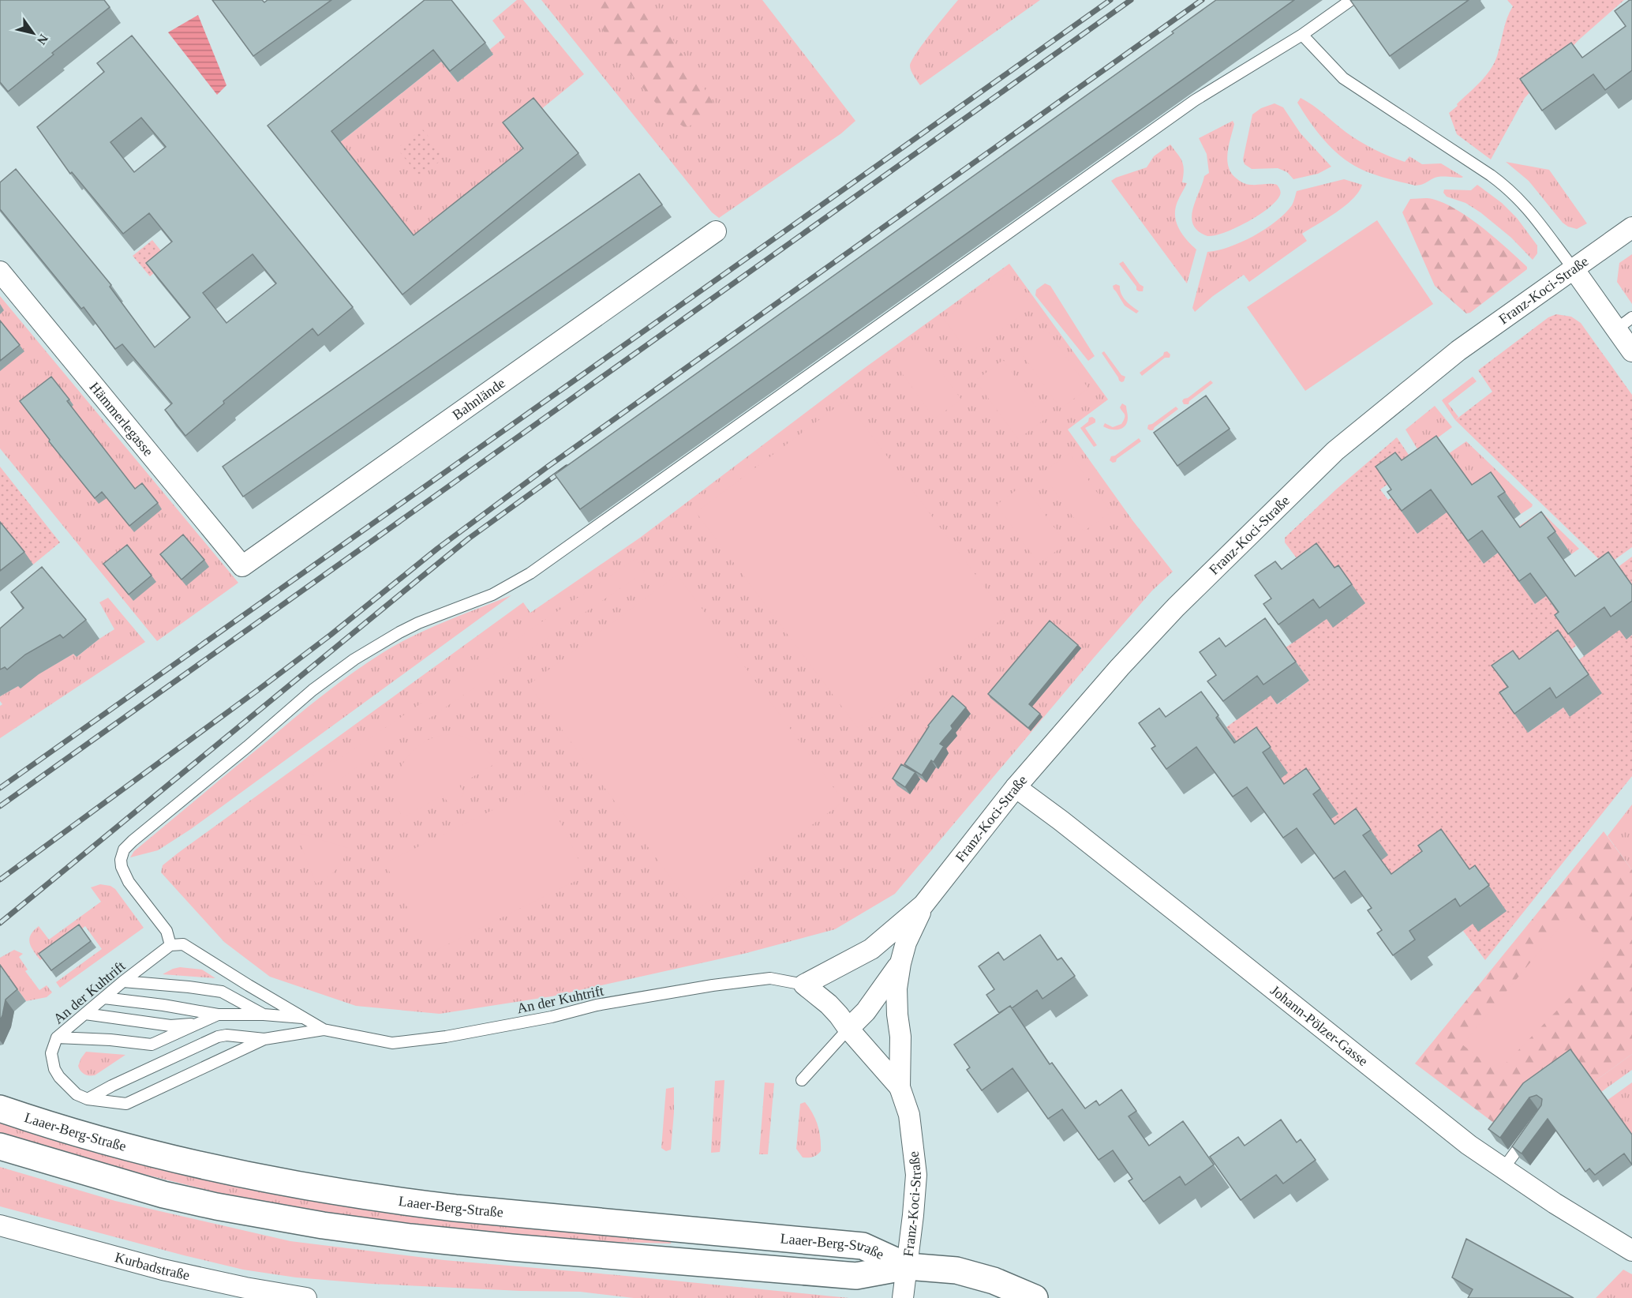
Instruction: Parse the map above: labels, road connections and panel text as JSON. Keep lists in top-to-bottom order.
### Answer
{
  "streets": {
    "main road": ["Laaer-Berg-Straße"],
    "street": [
      "Franz-Koci-Straße",
      "Bahnlände",
      "Hämmerlegasse",
      "Johann-Pölzer-Gasse",
      "Kurbadstraße"
    ],
    "lane": ["An der Kuhtrift"]
  },
  "crossings": [
    ["Franz-Koci-Straße", "An der Kuhtrift"],
    ["Franz-Koci-Straße", "Johann-Pölzer-Gasse"],
    ["Franz-Koci-Straße", "Laaer-Berg-Straße"],
    ["Bahnlände", "Hämmerlegasse"]
  ],
  "north": "bottom right"
}
